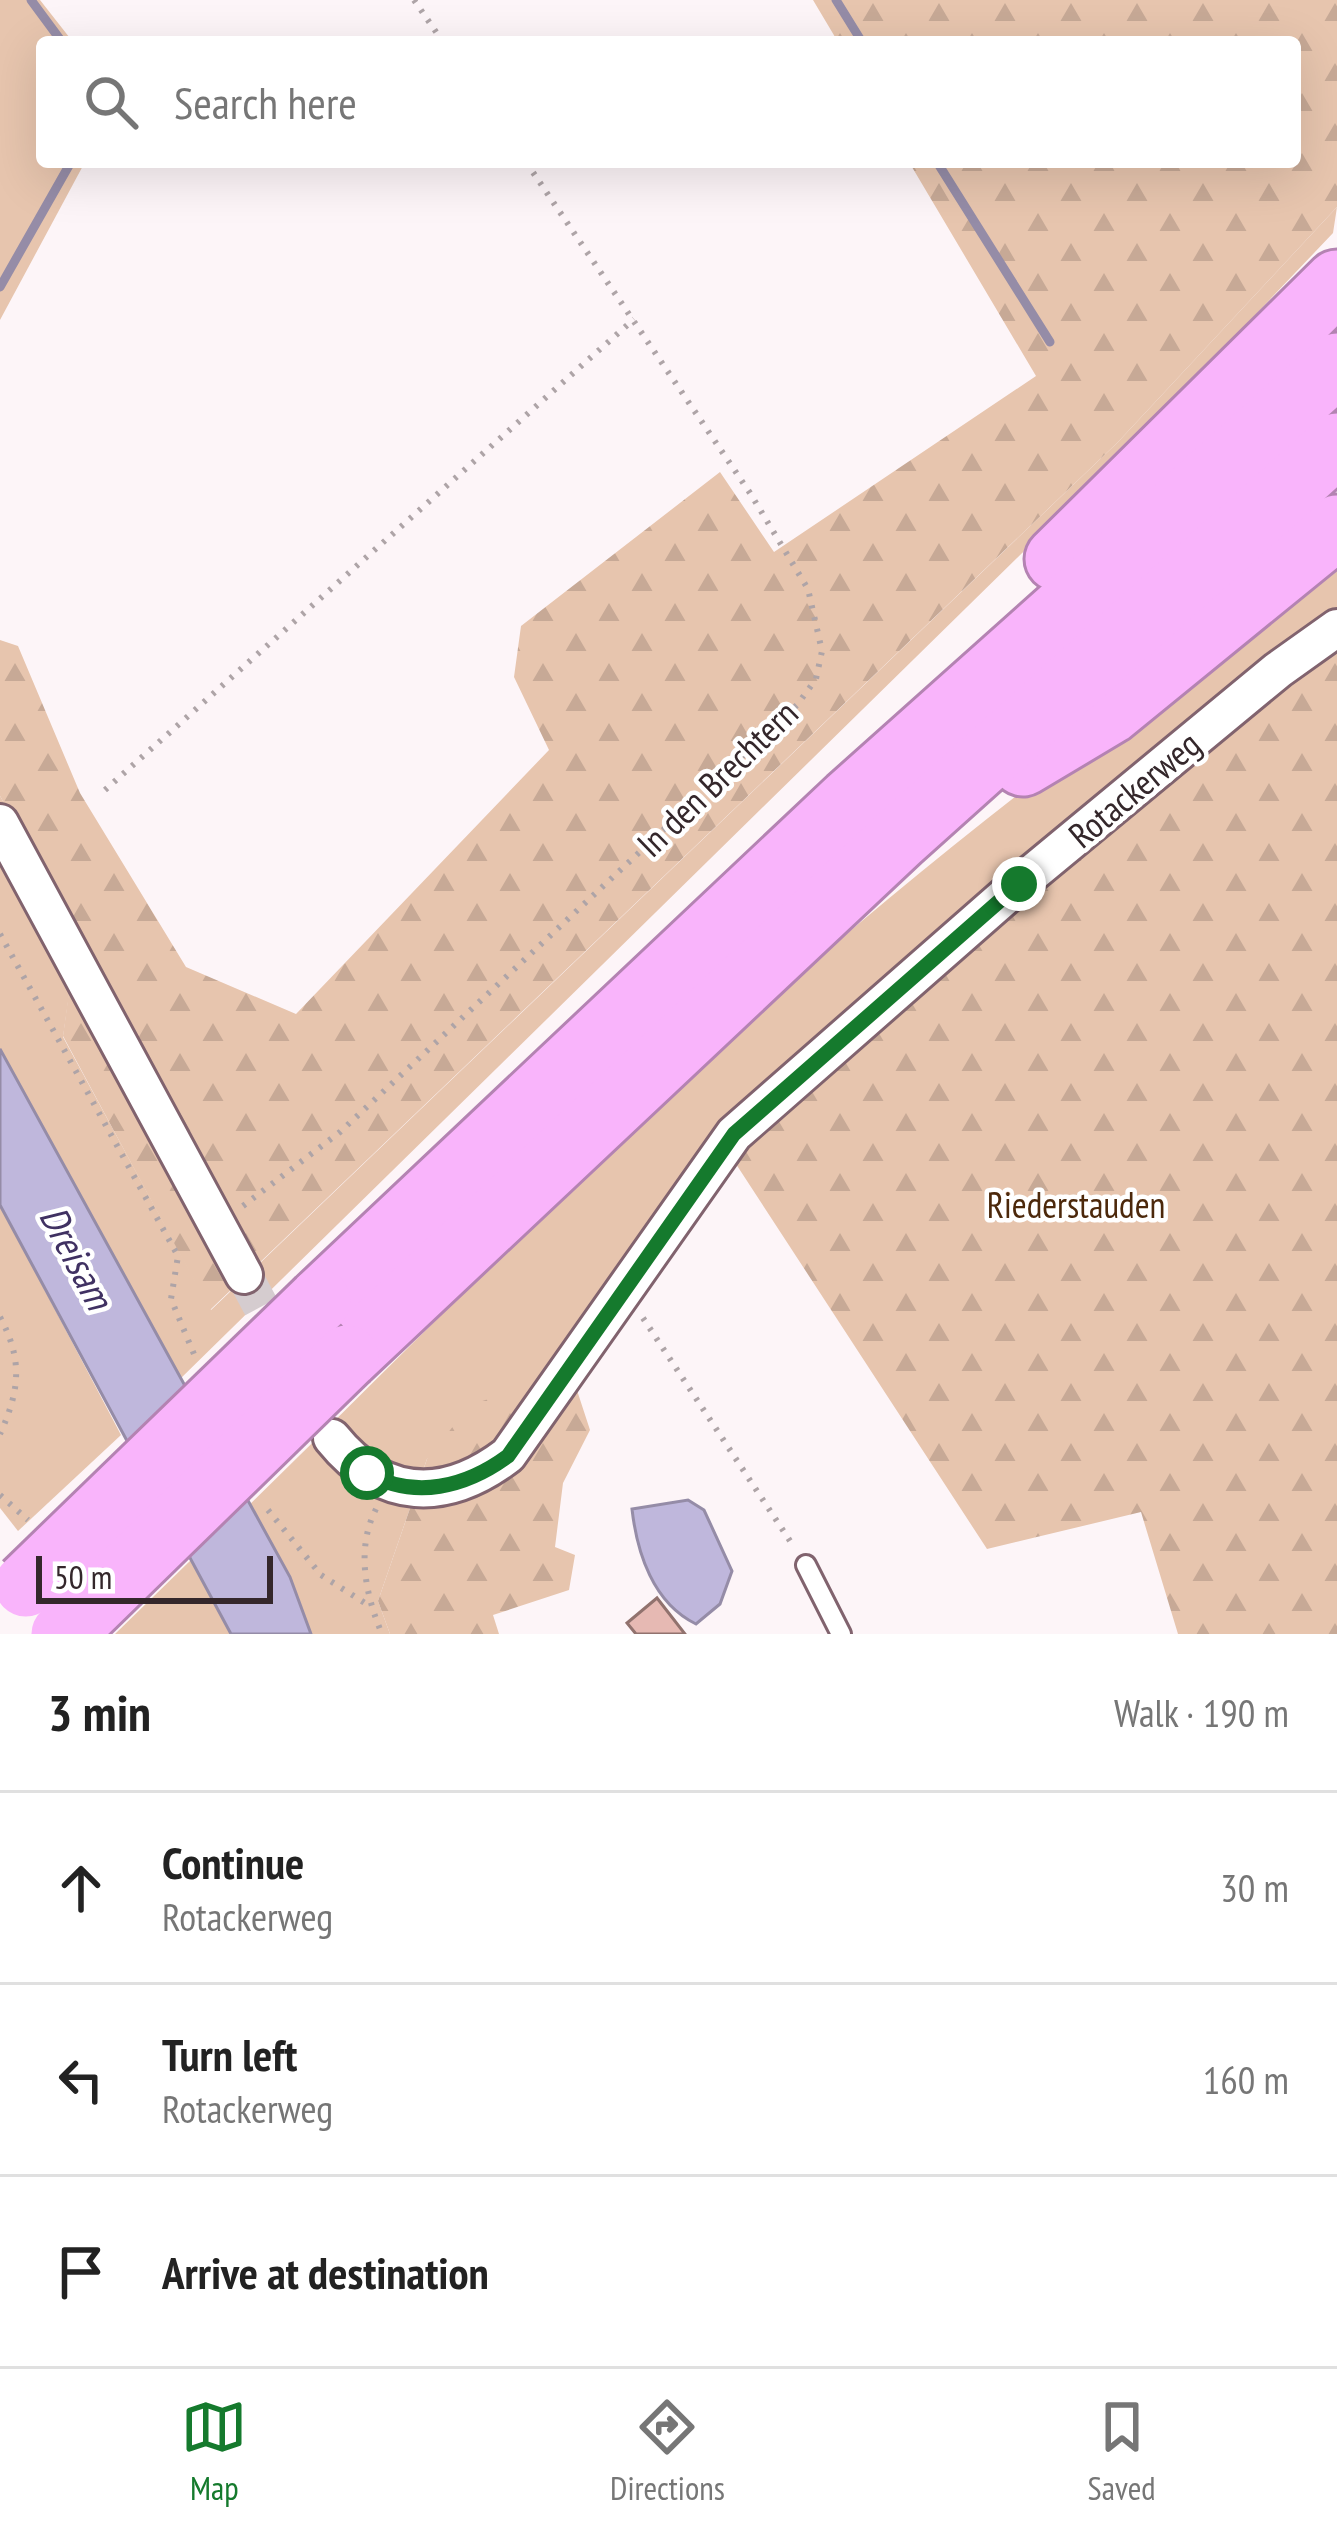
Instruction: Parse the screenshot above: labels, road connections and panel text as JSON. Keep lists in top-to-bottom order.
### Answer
{
  "streets": {
    "street": ["Rotackerweg"],
    "path": ["In den Brechtern"]
  },
  "water": ["Dreisam"],
  "parks": ["Riederstauden"],
  "scale_bar": "50 m",
  "page": {
    "search": "Search here",
    "scale": "50 m",
    "heading": ["3 min", "Walk · 190 m"],
    "list": [
      ["Continue", "Rotackerweg", "30 m"],
      ["Turn left", "Rotackerweg", "160 m"],
      "Arrive at destination"
    ],
    "nav": ["Map", "Directions", "Saved"]
  }
}
